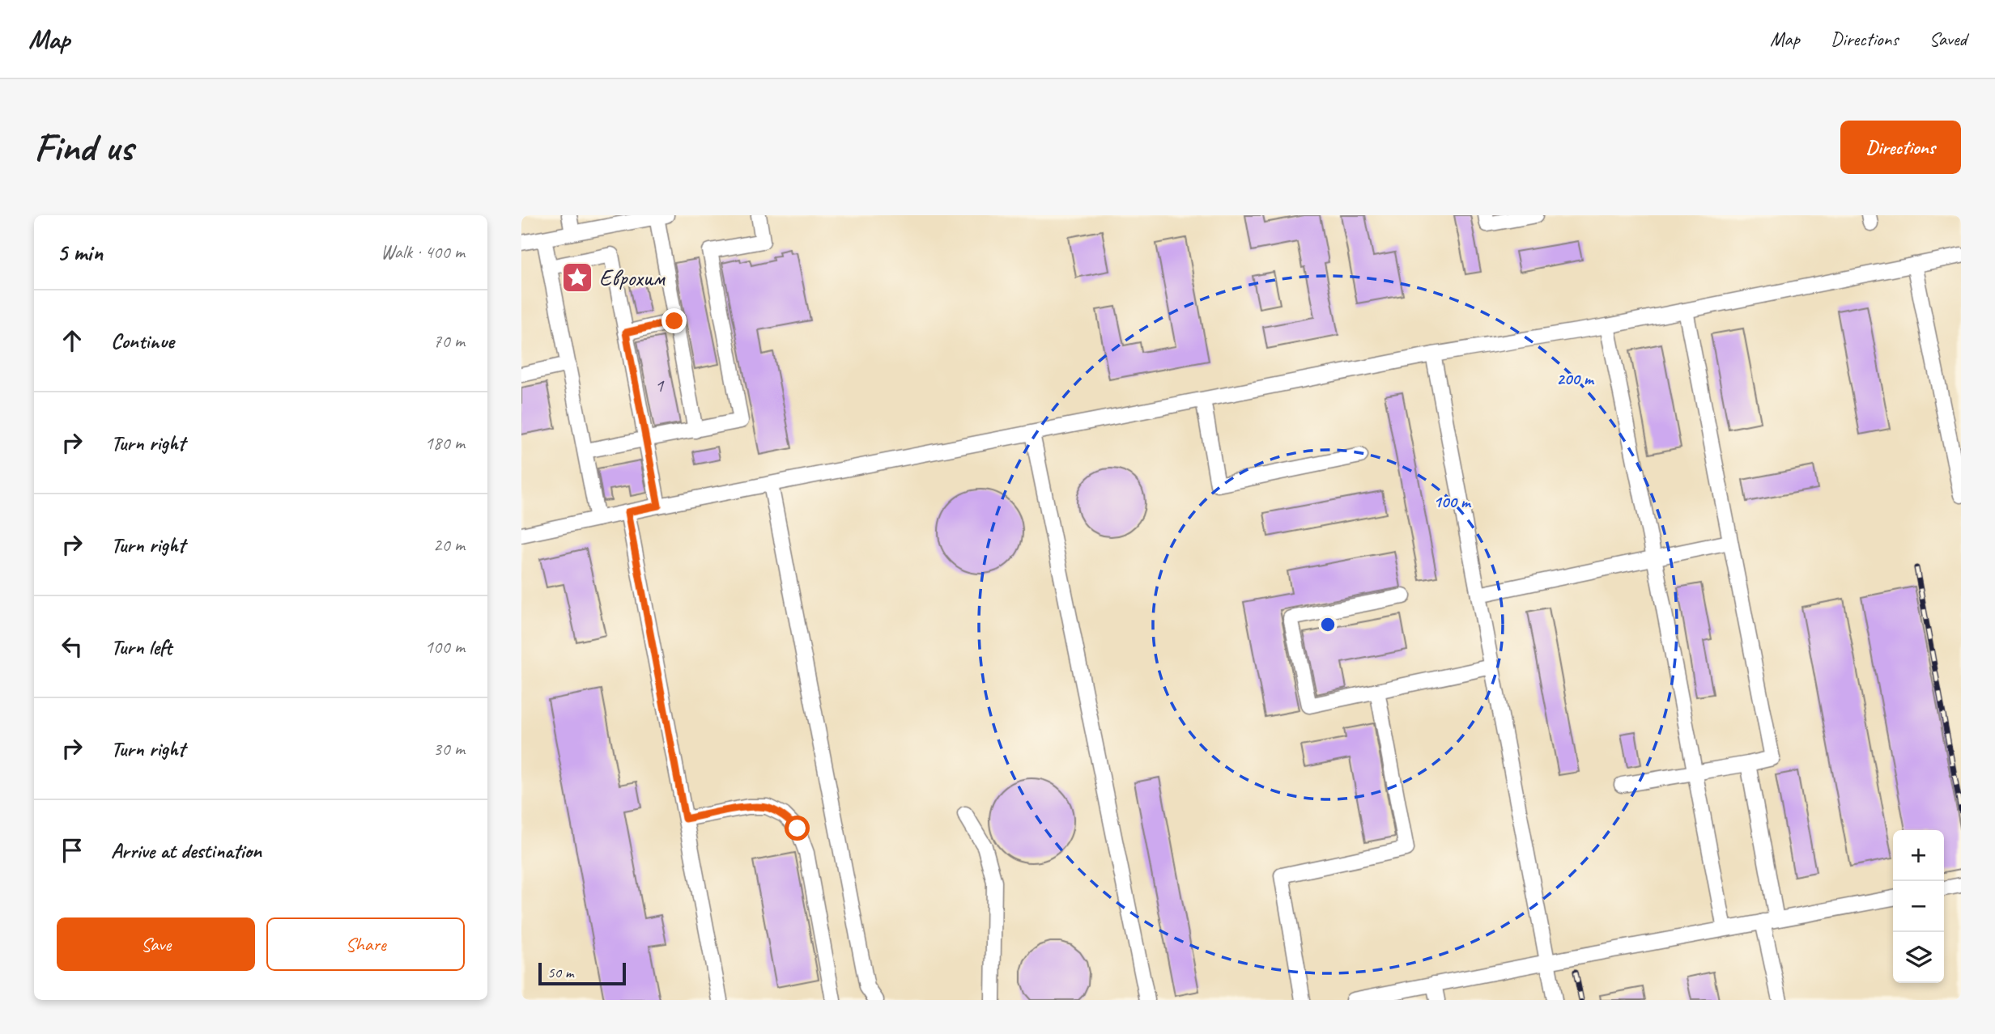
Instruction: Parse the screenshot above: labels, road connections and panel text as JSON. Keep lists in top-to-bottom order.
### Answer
{
  "places": {
    "place": ["Еврохим"]
  },
  "house_numbers": ["1"],
  "scale_bar": "50 m",
  "page": {
    "header": "Map",
    "nav": ["Map", "Directions", "Saved"],
    "buttons": [
      "Directions",
      ["Save", "Share"]
    ],
    "title": "Find us",
    "heading": ["5 min", "Walk · 400 m"],
    "list": [
      ["Continue", "70 m"],
      ["Turn right", "180 m"],
      ["Turn right", "20 m"],
      ["Turn left", "100 m"],
      ["Turn right", "30 m"],
      "Arrive at destination"
    ],
    "map_buttons": ["+", "−"],
    "scale": "50 m"
  },
  "rings": ["200 m", "100 m"]
}
